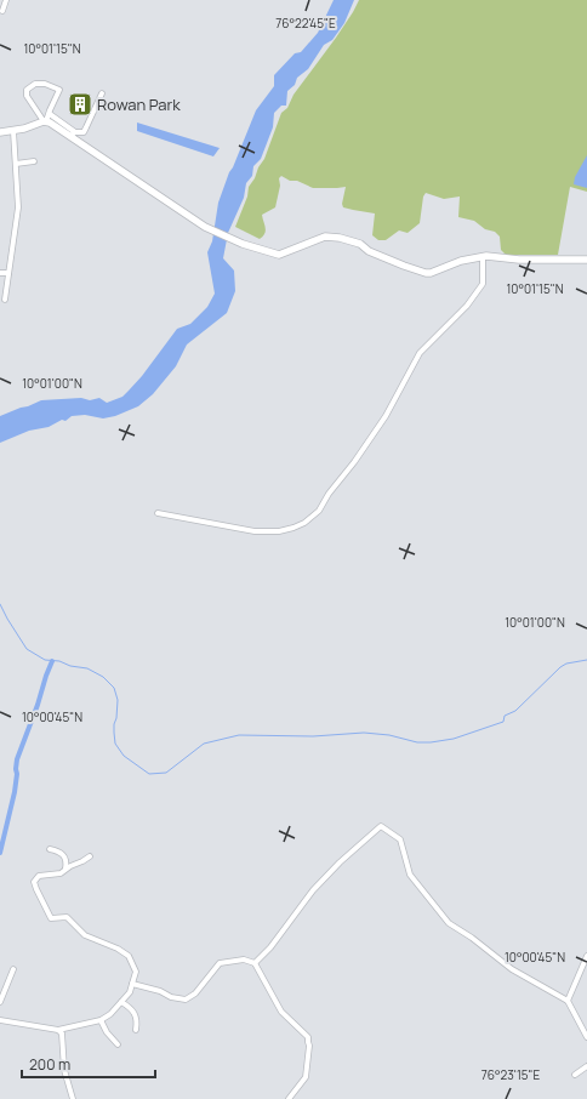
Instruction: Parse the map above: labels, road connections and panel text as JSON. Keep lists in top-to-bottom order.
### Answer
{
  "places": {
    "building": ["Rowan Park"]
  },
  "scale_bar": "200 m",
  "coordinates": [
    "76°22'45\"E",
    "10°01'15\"N",
    "10°01'00\"N",
    "10°00'45\"N",
    "76°23'15\"E"
  ]
}
